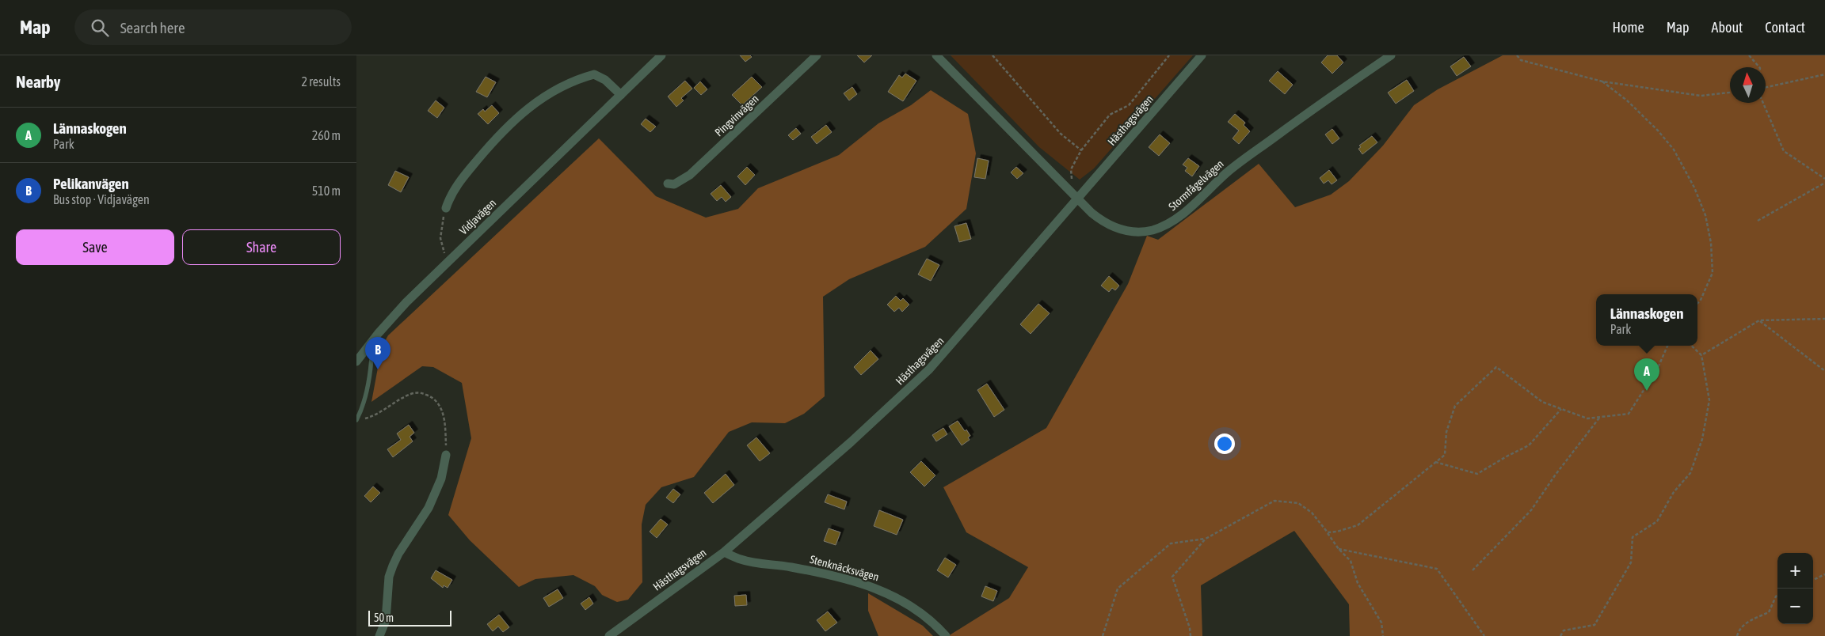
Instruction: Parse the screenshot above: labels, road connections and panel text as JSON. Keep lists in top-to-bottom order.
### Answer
{
  "streets": {
    "street": [
      "Pingvinvägen",
      "Hästhagsvägen",
      "Stormfågelvägen",
      "Vidjavägen",
      "Stenknäcksvägen"
    ]
  },
  "crossings": [
    ["Hästhagsvägen", "Stormfågelvägen"],
    ["Hästhagsvägen", "Stenknäcksvägen"]
  ],
  "scale_bar": "50 m",
  "north": "top",
  "page": {
    "header": "Map",
    "search": "Search here",
    "nav": [
      "Home",
      "Map",
      "About",
      "Contact"
    ],
    "heading": ["Nearby", "2 results"],
    "list": [
      {
        "mark": "A",
        "name": "Lännaskogen",
        "note": "Park",
        "value": "260 m"
      },
      {
        "mark": "B",
        "name": "Pelikanvägen",
        "note": "Bus stop · Vidjavägen",
        "value": "510 m"
      }
    ],
    "buttons": ["Save", "Share"],
    "popup": ["Lännaskogen", "Park"],
    "pins": ["B", "A"],
    "map_buttons": ["+", "−"],
    "scale": "50 m"
  }
}
